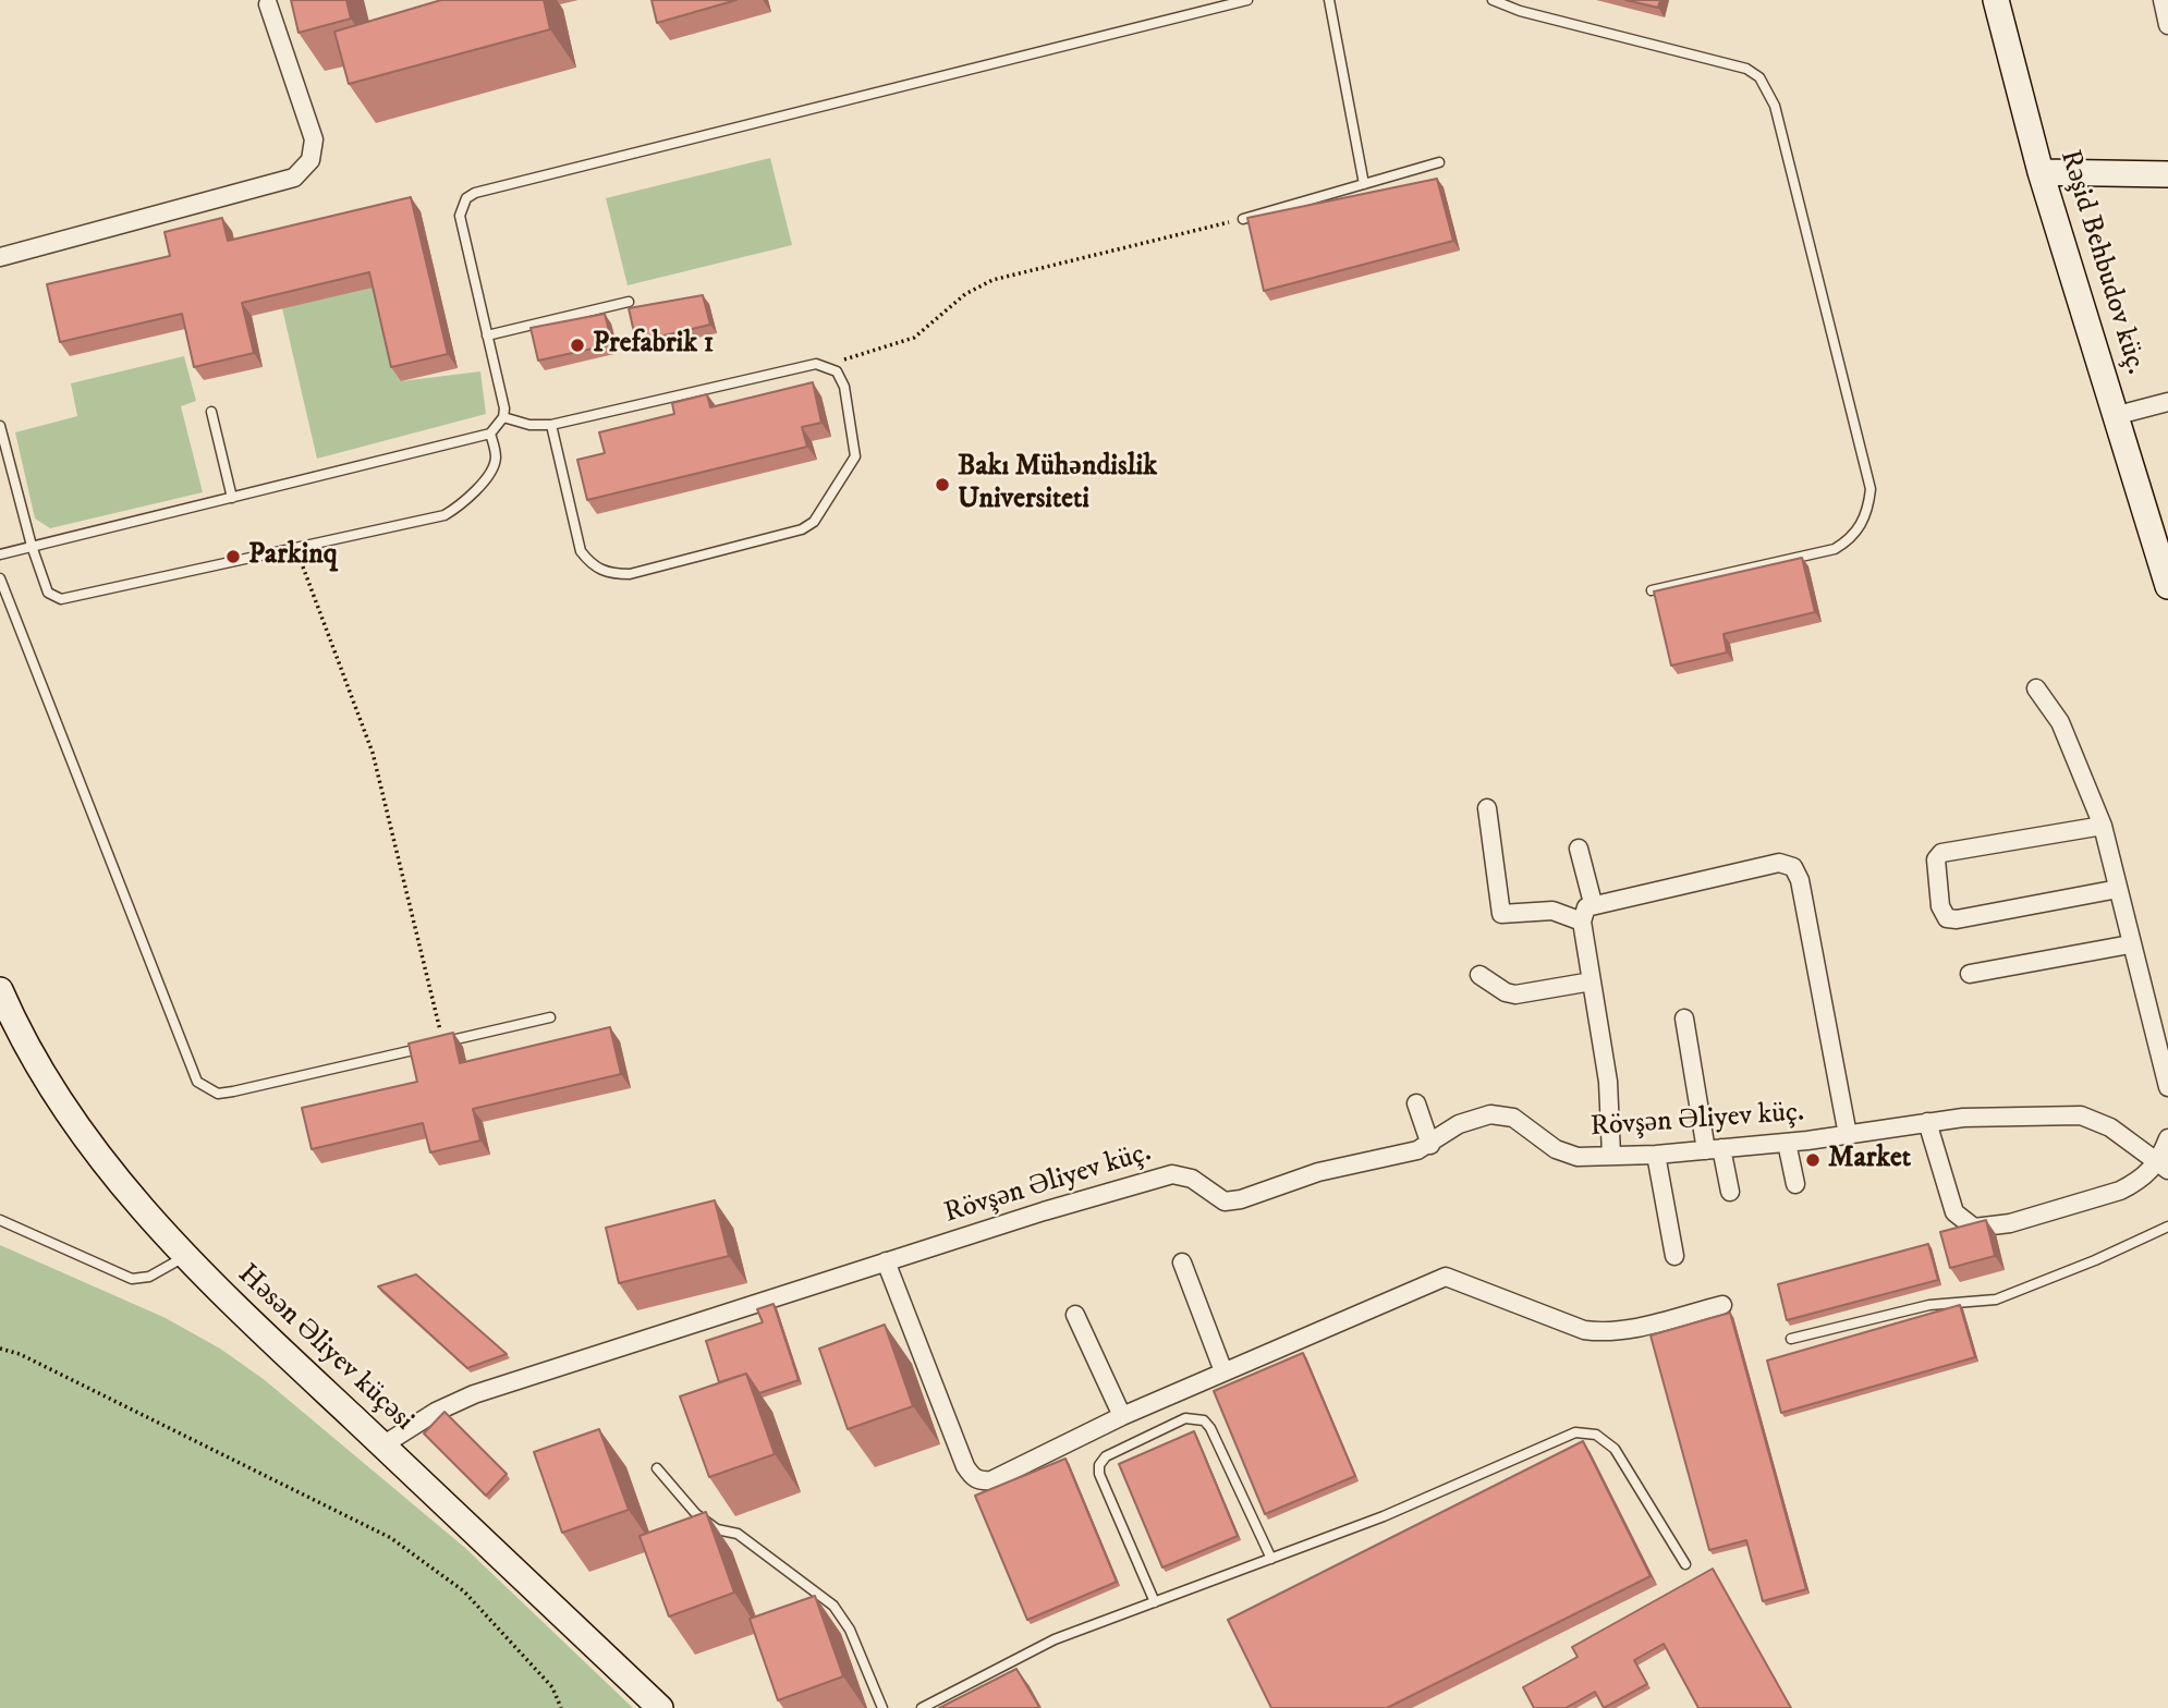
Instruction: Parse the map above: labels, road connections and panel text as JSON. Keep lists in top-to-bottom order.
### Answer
{
  "streets": {
    "main road": ["Rəşid Behbudov küç.", "Həsən Əliyev küçəsi"],
    "street": ["Rövşən Əliyev küç."]
  },
  "crossings": [
    ["Rövşən Əliyev küç.", "Həsən Əliyev küçəsi"]
  ],
  "places": [
    "Prefabrik 1",
    "Bakı Mühəndislik Universiteti",
    "Parkinq",
    "Market"
  ]
}
